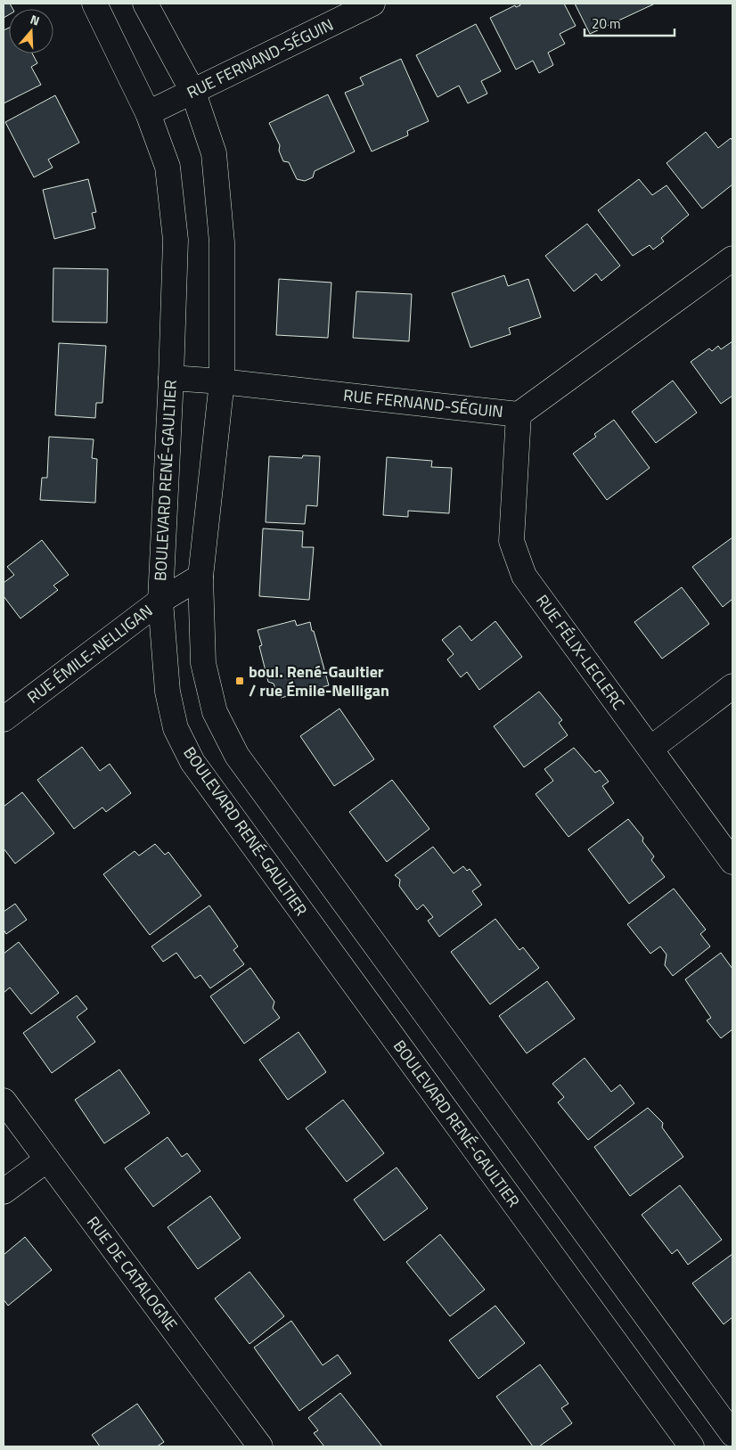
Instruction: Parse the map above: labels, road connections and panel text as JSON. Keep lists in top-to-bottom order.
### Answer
{
  "streets": {
    "street": [
      "RUE FERNAND-SÉGUIN",
      "BOULEVARD RENÉ-GAULTIER",
      "RUE FÉLIX-LECLERC",
      "RUE ÉMILE-NELLIGAN",
      "RUE DE CATALOGNE"
    ]
  },
  "crossings": [
    ["RUE FERNAND-SÉGUIN", "BOULEVARD RENÉ-GAULTIER"],
    ["RUE FERNAND-SÉGUIN", "RUE FÉLIX-LECLERC"],
    ["BOULEVARD RENÉ-GAULTIER", "RUE ÉMILE-NELLIGAN"]
  ],
  "places": {
    "transit": ["boul. René-Gaultier / rue Émile-Nelligan"]
  },
  "scale_bar": "20 m",
  "north": "top"
}
